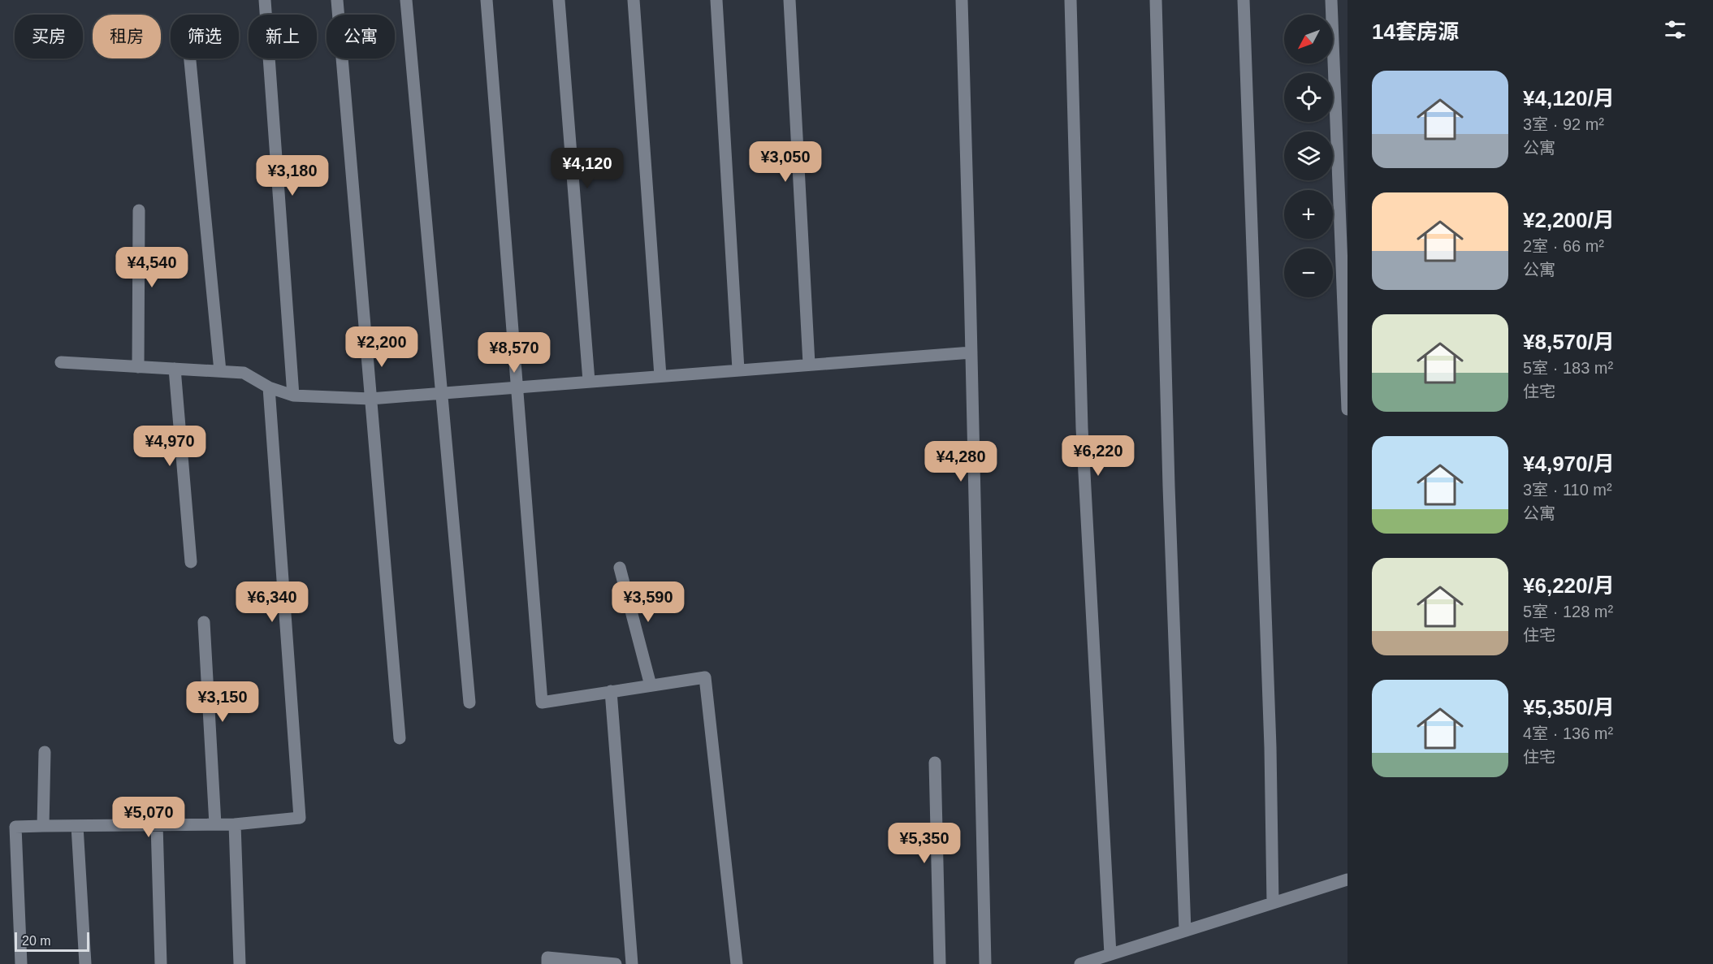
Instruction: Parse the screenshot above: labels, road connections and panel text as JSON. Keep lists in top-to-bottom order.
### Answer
{
  "scale_bar": "20 m",
  "north": "bottom left",
  "page": {
    "heading": "14套房源",
    "map_buttons": ["+", "−"],
    "chip": [
      "买房",
      "租房",
      "筛选",
      "新上",
      "公寓"
    ],
    "list": [
      {
        "name": "¥4,120/月",
        "note": "3室 · 92 m² · 公寓"
      },
      {
        "name": "¥2,200/月",
        "note": "2室 · 66 m² · 公寓"
      },
      {
        "name": "¥8,570/月",
        "note": "5室 · 183 m² · 住宅"
      },
      {
        "name": "¥4,970/月",
        "note": "3室 · 110 m² · 公寓"
      },
      {
        "name": "¥6,220/月",
        "note": "5室 · 128 m² · 住宅"
      },
      {
        "name": "¥5,350/月",
        "note": "4室 · 136 m² · 住宅"
      }
    ],
    "price": [
      "¥3,050",
      "¥4,120",
      "¥3,180",
      "¥4,540",
      "¥2,200",
      "¥8,570",
      "¥4,970",
      "¥6,220",
      "¥4,280",
      "¥6,340",
      "¥3,590",
      "¥3,150",
      "¥5,070",
      "¥5,350"
    ],
    "scale": "20 m"
  }
}
